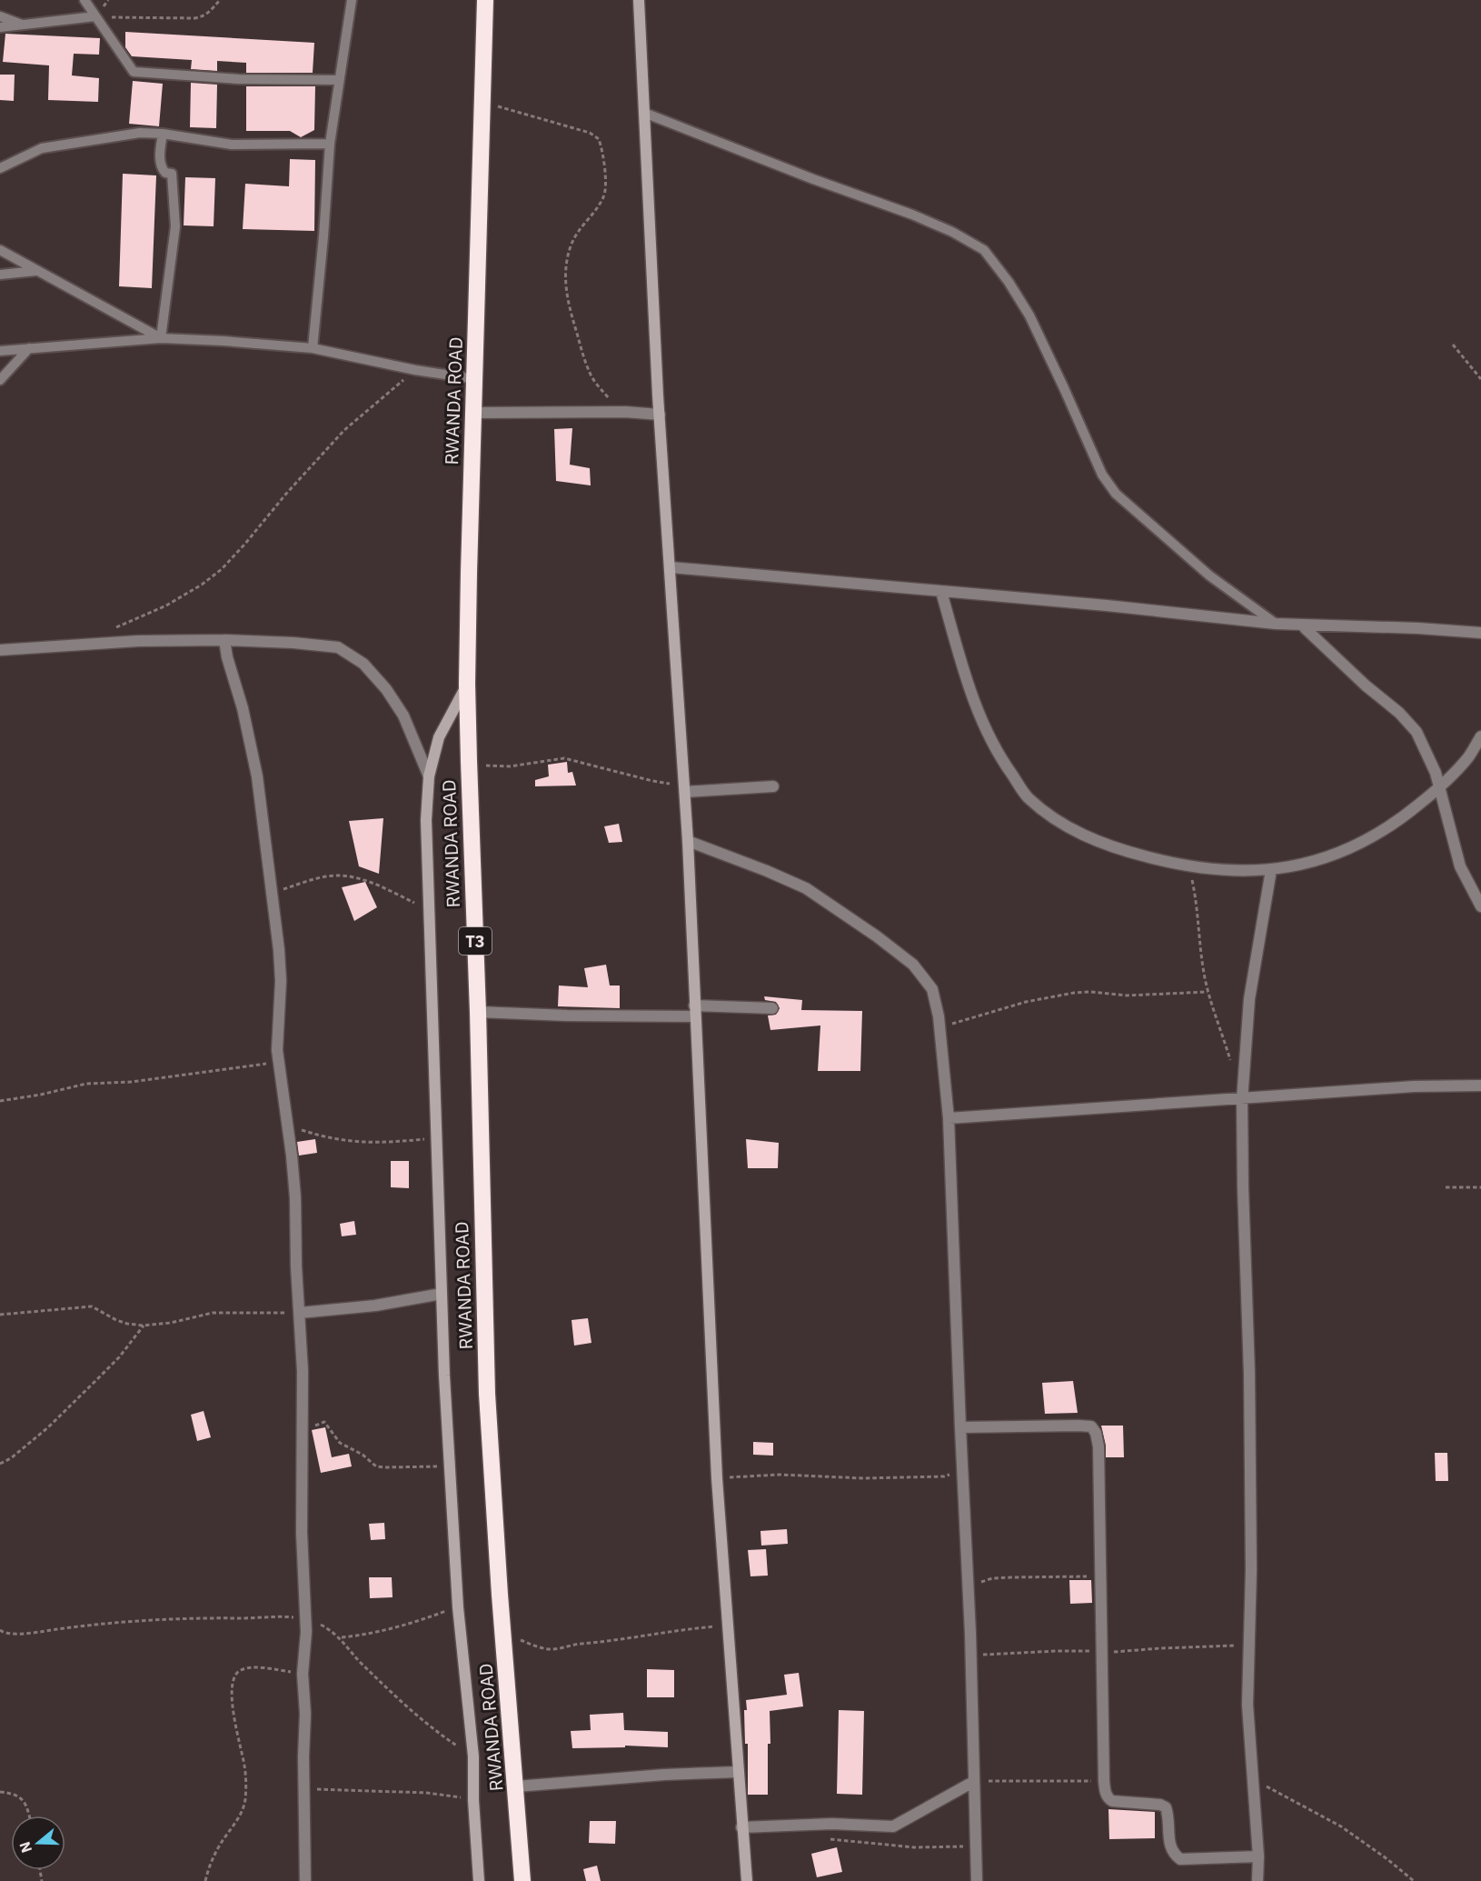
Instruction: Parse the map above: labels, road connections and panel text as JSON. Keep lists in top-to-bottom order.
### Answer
{
  "streets": {
    "highway": ["RWANDA ROAD", "T3"]
  },
  "north": "left"
}
